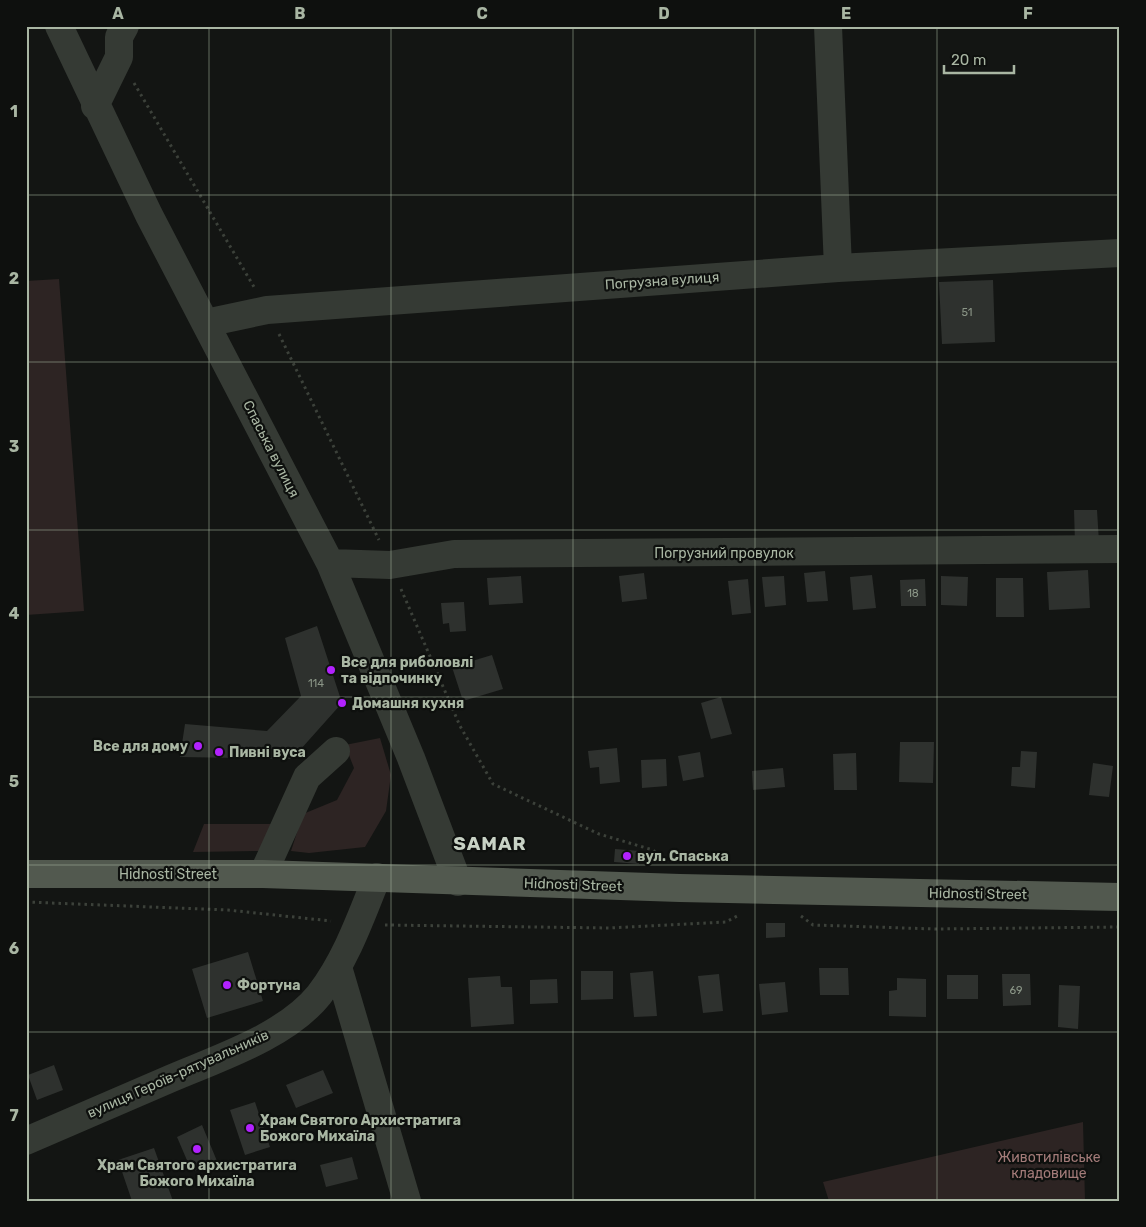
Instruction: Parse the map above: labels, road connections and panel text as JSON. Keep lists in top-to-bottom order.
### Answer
{
  "streets": {
    "main road": ["Hidnosti Street"],
    "street": [
      "Погрузна вулиця",
      "Спаська вулиця",
      "Погрузний провулок",
      "вулиця Героїв-рятувальників"
    ]
  },
  "crossings": [
    ["Погрузна вулиця", "Спаська вулиця"],
    ["Спаська вулиця", "Погрузний провулок"],
    ["Спаська вулиця", "Hidnosti Street"],
    ["Hidnosti Street", "вулиця Героїв-рятувальників"]
  ],
  "districts": ["SAMAR"],
  "parks": ["Животилівське кладовище"],
  "places": [
    "Все для риболовлі та відпочинку",
    "Домашня кухня",
    "Все для дому",
    "Пивні вуса",
    "вул. Спаська",
    "Фортуна",
    "Храм Святого Архистратига Божого Михаїла",
    "Храм Святого архистратига Божого Михаїла"
  ],
  "house_numbers": [
    "51",
    "18",
    "114",
    "69"
  ],
  "scale_bar": "20 m",
  "grid": {
    "columns": [
      "A",
      "B",
      "C",
      "D",
      "E",
      "F"
    ],
    "rows": [
      "1",
      "2",
      "3",
      "4",
      "5",
      "6",
      "7"
    ]
  }
}
